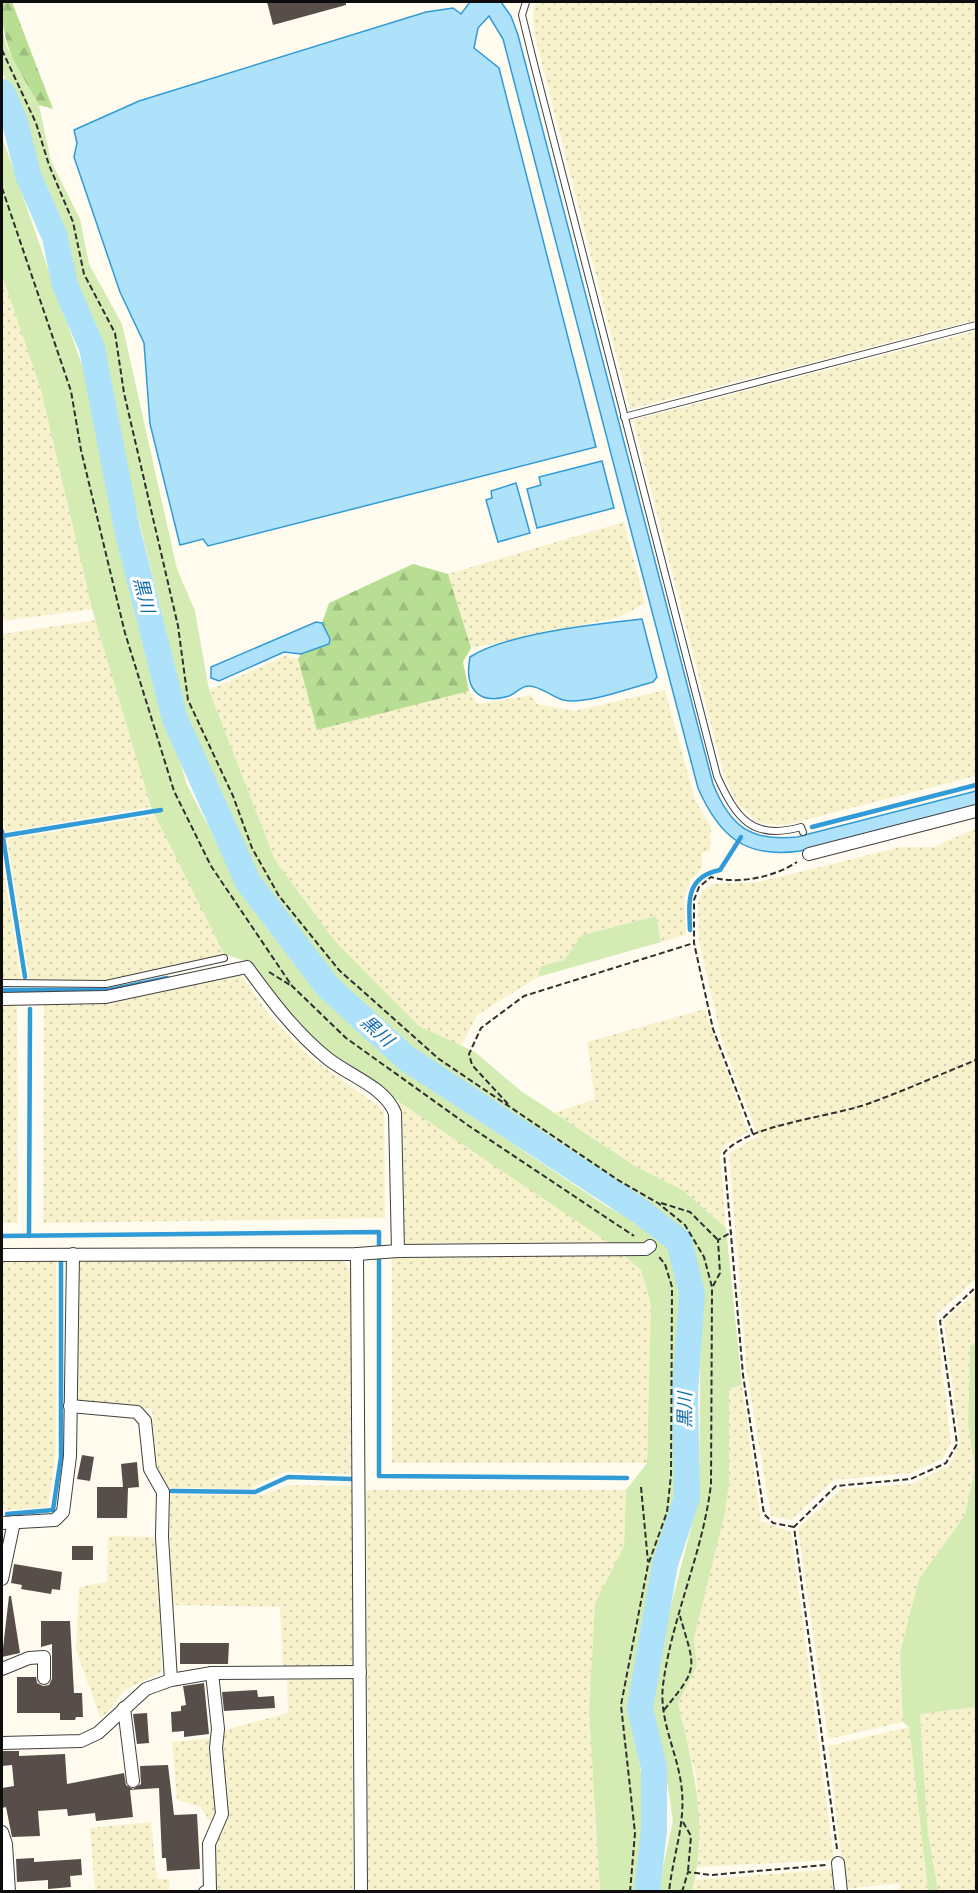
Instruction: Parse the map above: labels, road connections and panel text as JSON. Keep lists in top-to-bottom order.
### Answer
{
  "water": ["黒川"]
}
